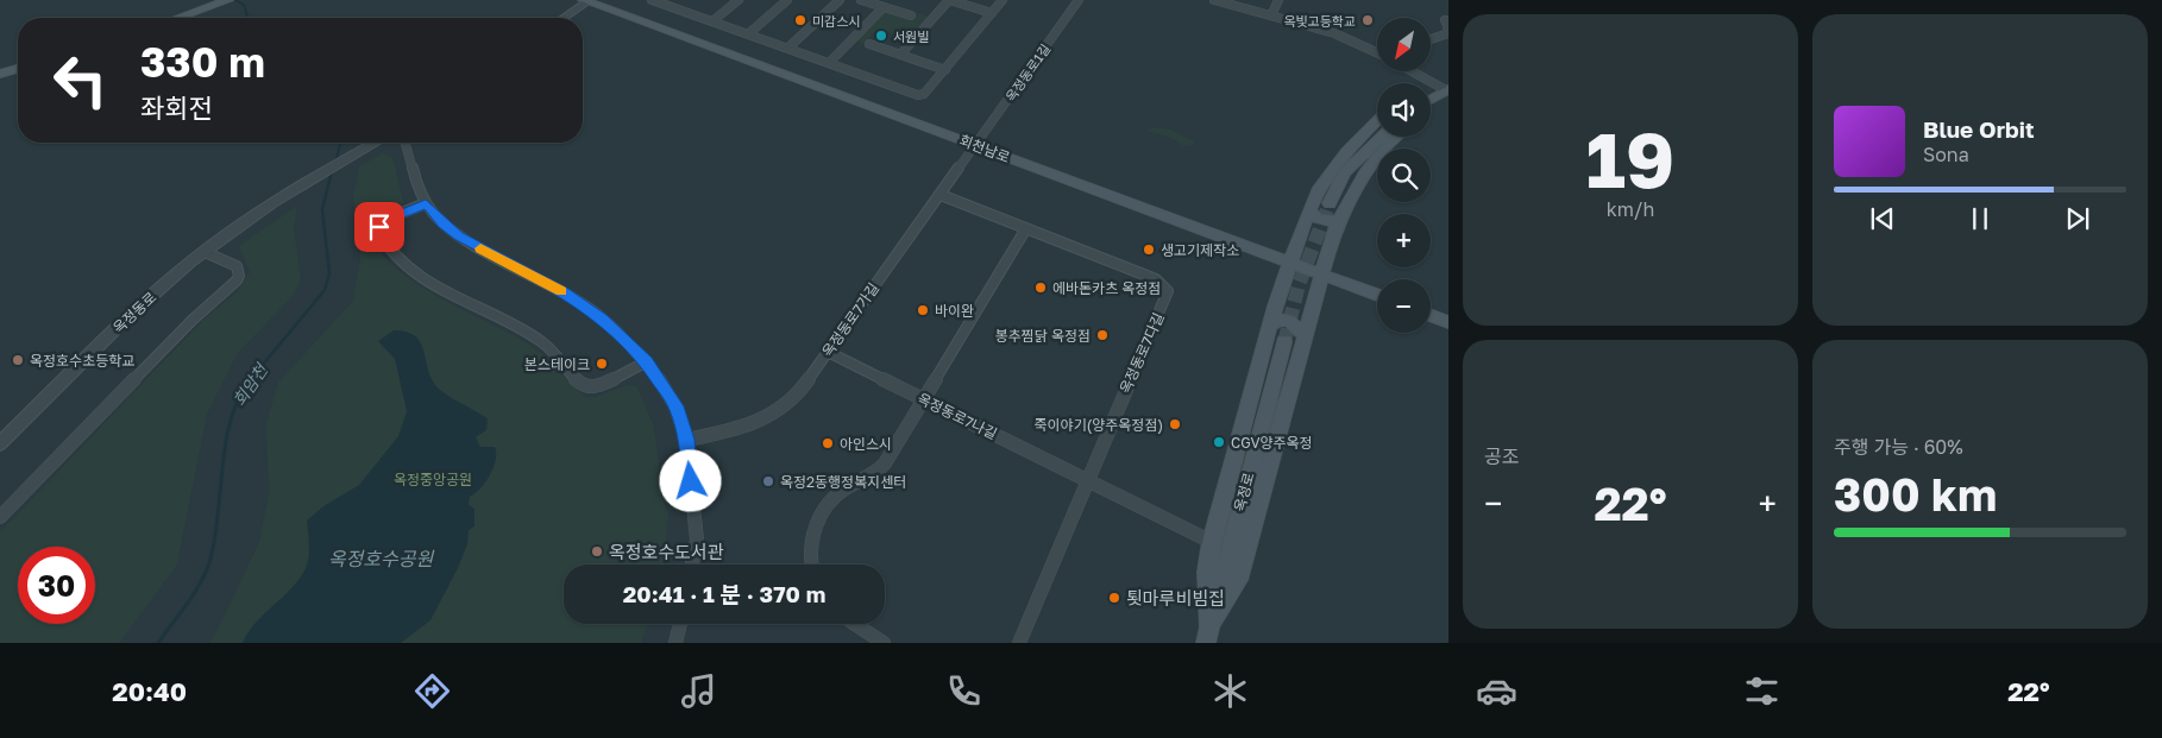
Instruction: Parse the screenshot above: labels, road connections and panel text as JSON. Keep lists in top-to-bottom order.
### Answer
{
  "streets": {
    "main road": ["회천남로", "옥정로"],
    "street": [
      "옥정동로1길",
      "옥정동로",
      "옥정동로7가길",
      "옥정동로7다길",
      "옥정동로7나길"
    ]
  },
  "crossings": [
    ["옥정동로1길", "회천남로"],
    ["옥정동로1길", "옥정동로7가길"],
    ["회천남로", "옥정동로7가길"],
    ["옥정동로7가길", "옥정동로7다길"],
    ["옥정동로7가길", "옥정동로7나길"],
    ["옥정동로7다길", "옥정동로7나길"]
  ],
  "water": ["회암천", "옥정호수공원"],
  "parks": ["옥정중앙공원"],
  "places": [
    "미감스시",
    "옥빛고등학교",
    "서원빌",
    "생고기제작소",
    "에바돈카츠 옥정점",
    "바이완",
    "봉추찜닭 옥정점",
    "옥정호수초등학교",
    "본스테이크",
    "죽이야기(양주옥정점)",
    "CGV양주옥정",
    "아인스시",
    "옥정2동행정복지센터",
    "옥정호수도서관",
    "툇마루비빔집"
  ],
  "north": "bottom left",
  "page": {
    "tile": [
      ["19", "km/h"],
      "공조",
      ["주행 가능 · 60%", "300 km"]
    ],
    "map_buttons": ["+", "−"],
    "turn": ["330 m", "좌회전"],
    "song": ["Blue Orbit", "Sona"],
    "heat": ["−", "22°", "+"],
    "limit": "30",
    "trip": "20:41 · 1 분 · 370 m",
    "tabs": ["20:40", "22°"]
  }
}
